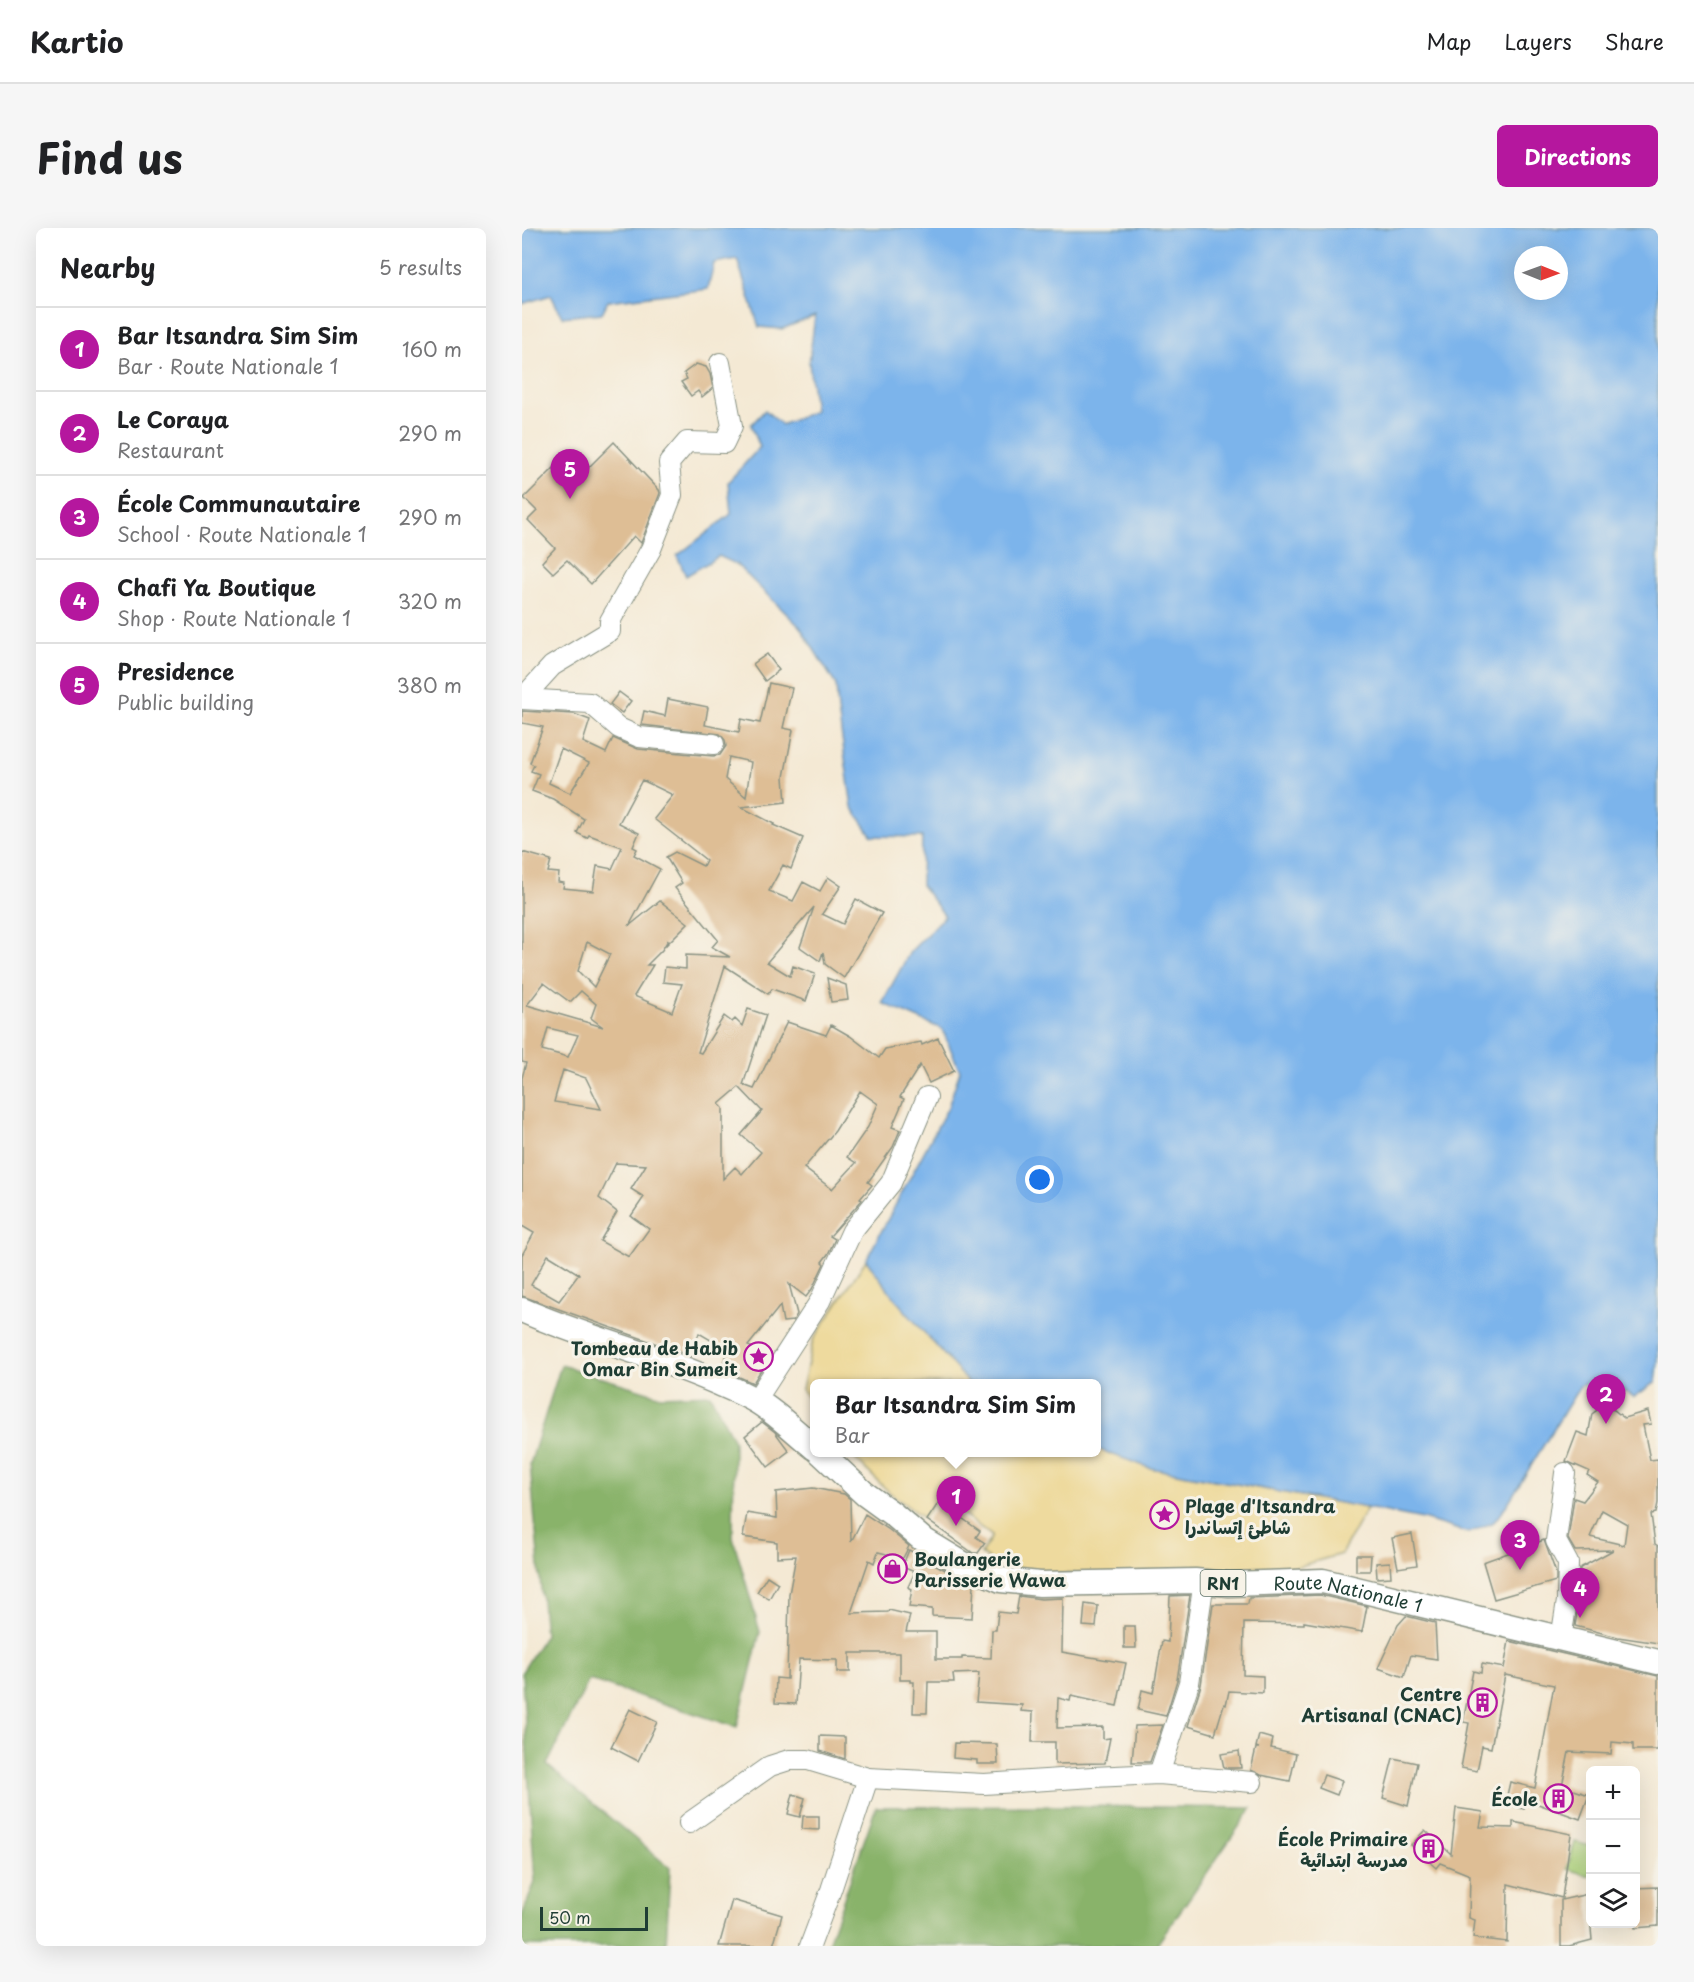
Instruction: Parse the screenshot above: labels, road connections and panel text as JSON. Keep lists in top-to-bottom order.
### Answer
{
  "streets": {
    "main road": ["RN1", "Route Nationale 1"]
  },
  "places": {
    "place": ["Tombeau de Habib Omar Bin Sumeit", "Plage d'Itsandra شاطئ إتساندرا"],
    "shop": ["Boulangerie Parisserie Wawa"],
    "building": ["Centre Artisanal (CNAC)", "École", "École Primaire مدرسة ابتدائية"]
  },
  "scale_bar": "50 m",
  "north": "right",
  "page": {
    "header": "Kartio",
    "nav": ["Map", "Layers", "Share"],
    "title": "Find us",
    "buttons": "Directions",
    "heading": ["Nearby", "5 results"],
    "list": [
      {
        "mark": "1",
        "name": "Bar Itsandra Sim Sim",
        "note": "Bar · Route Nationale 1",
        "value": "160 m"
      },
      {
        "mark": "2",
        "name": "Le Coraya",
        "note": "Restaurant",
        "value": "290 m"
      },
      {
        "mark": "3",
        "name": "École Communautaire",
        "note": "School · Route Nationale 1",
        "value": "290 m"
      },
      {
        "mark": "4",
        "name": "Chafi Ya Boutique",
        "note": "Shop · Route Nationale 1",
        "value": "320 m"
      },
      {
        "mark": "5",
        "name": "Presidence",
        "note": "Public building",
        "value": "380 m"
      }
    ],
    "pins": [
      "5",
      "2",
      "1",
      "3",
      "4"
    ],
    "popup": ["Bar Itsandra Sim Sim", "Bar"],
    "map_buttons": ["+", "−"],
    "scale": "50 m"
  }
}
